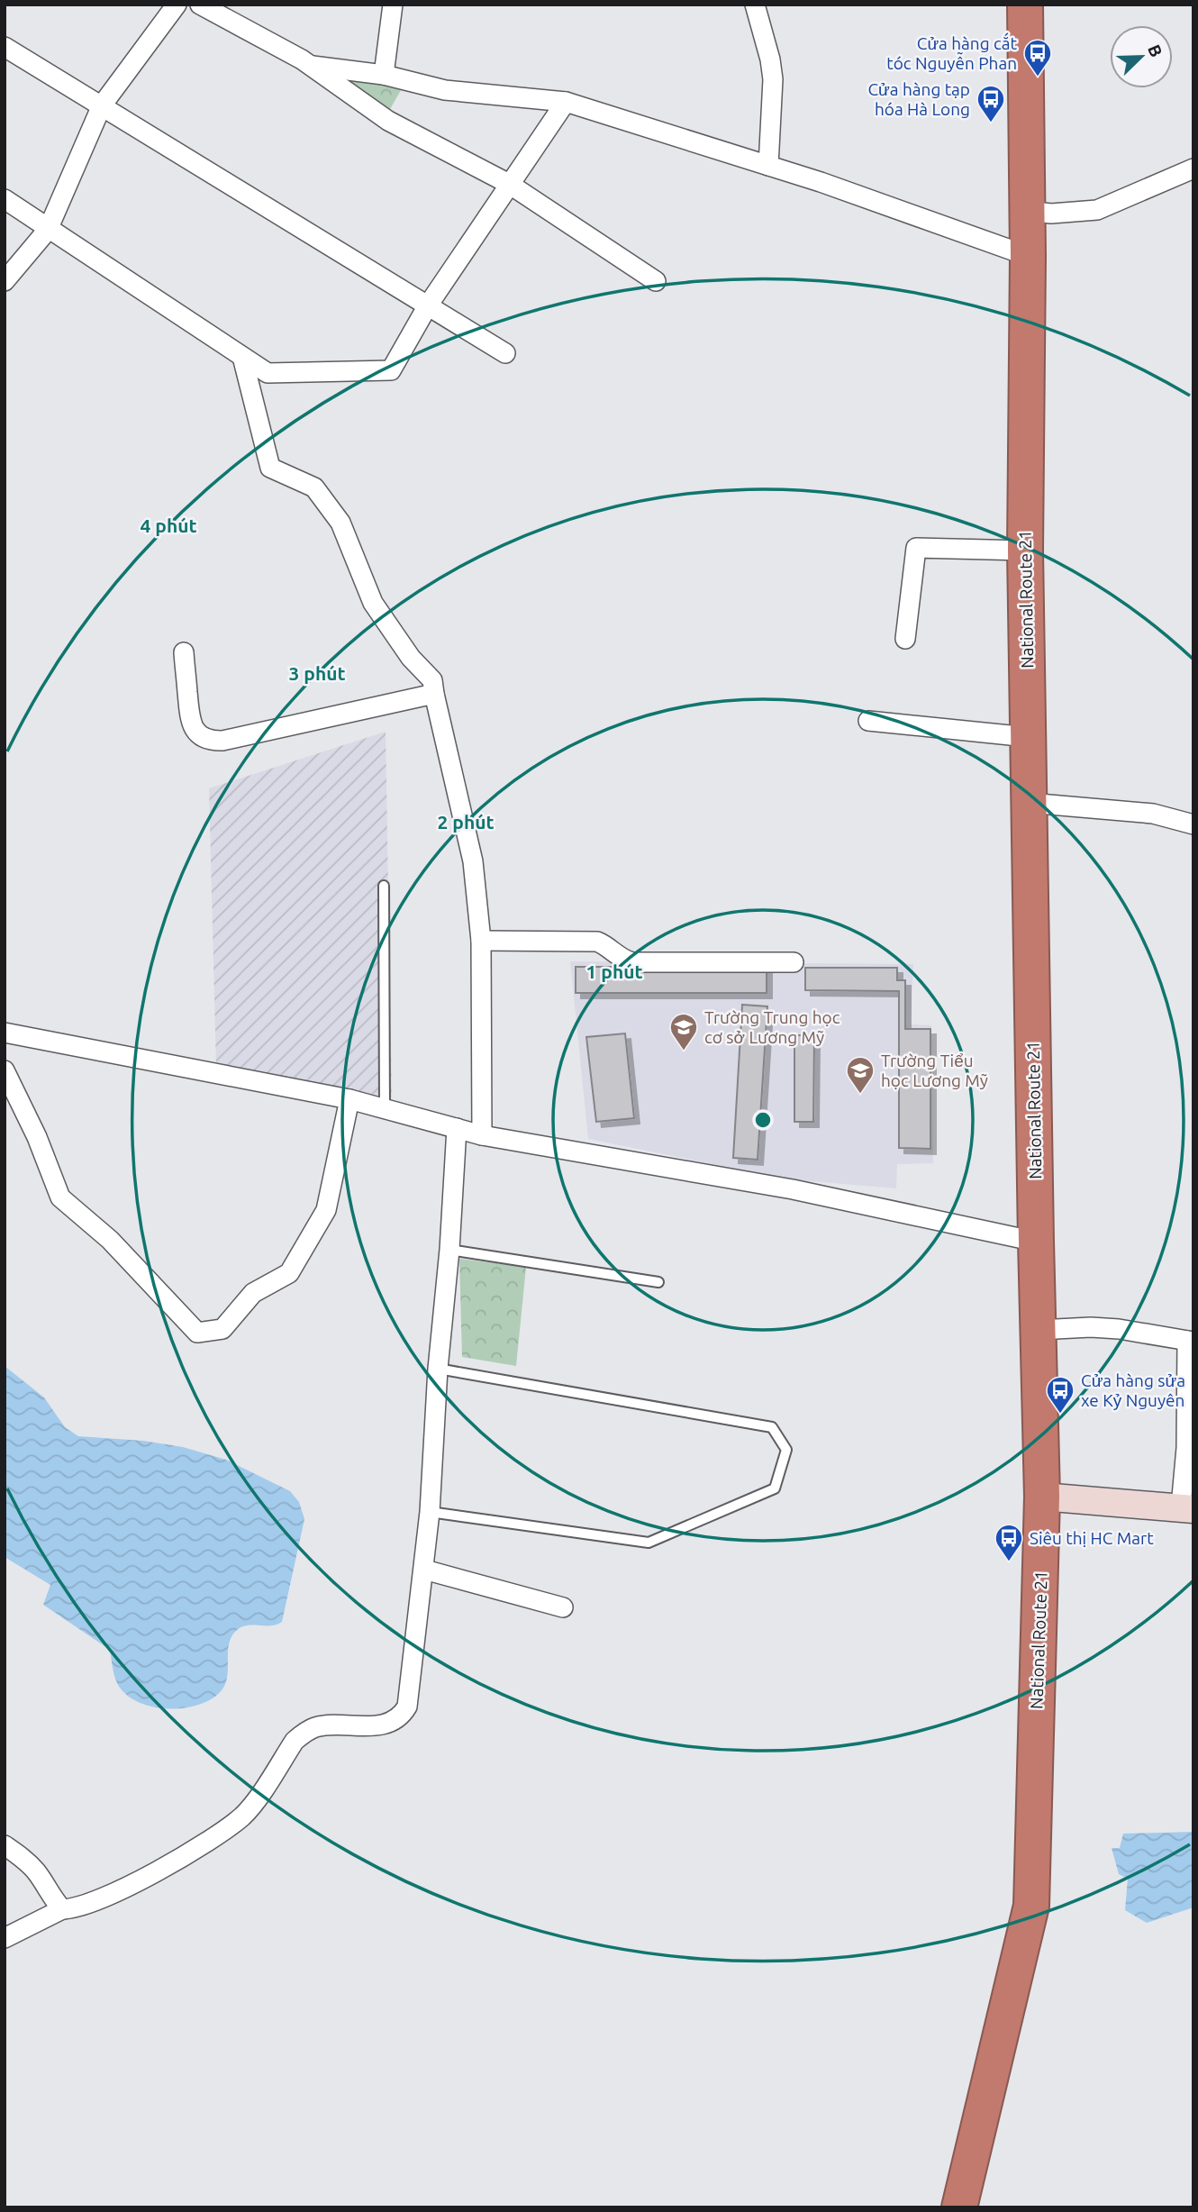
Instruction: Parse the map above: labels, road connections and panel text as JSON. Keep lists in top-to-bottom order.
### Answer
{
  "streets": {
    "highway": ["National Route 21"]
  },
  "places": {
    "bus stop": [
      "Cửa hàng cắt tóc Nguyễn Phan",
      "Cửa hàng tạp hóa Hà Long",
      "Cửa hàng sửa xe Kỷ Nguyên",
      "Siêu thị HC Mart"
    ],
    "school or university": ["Trường Trung học cơ sở Lương Mỹ", "Trường Tiểu học Lương Mỹ"]
  },
  "north": "top right",
  "rings": [
    "4 phút",
    "3 phút",
    "2 phút",
    "1 phút"
  ]
}
